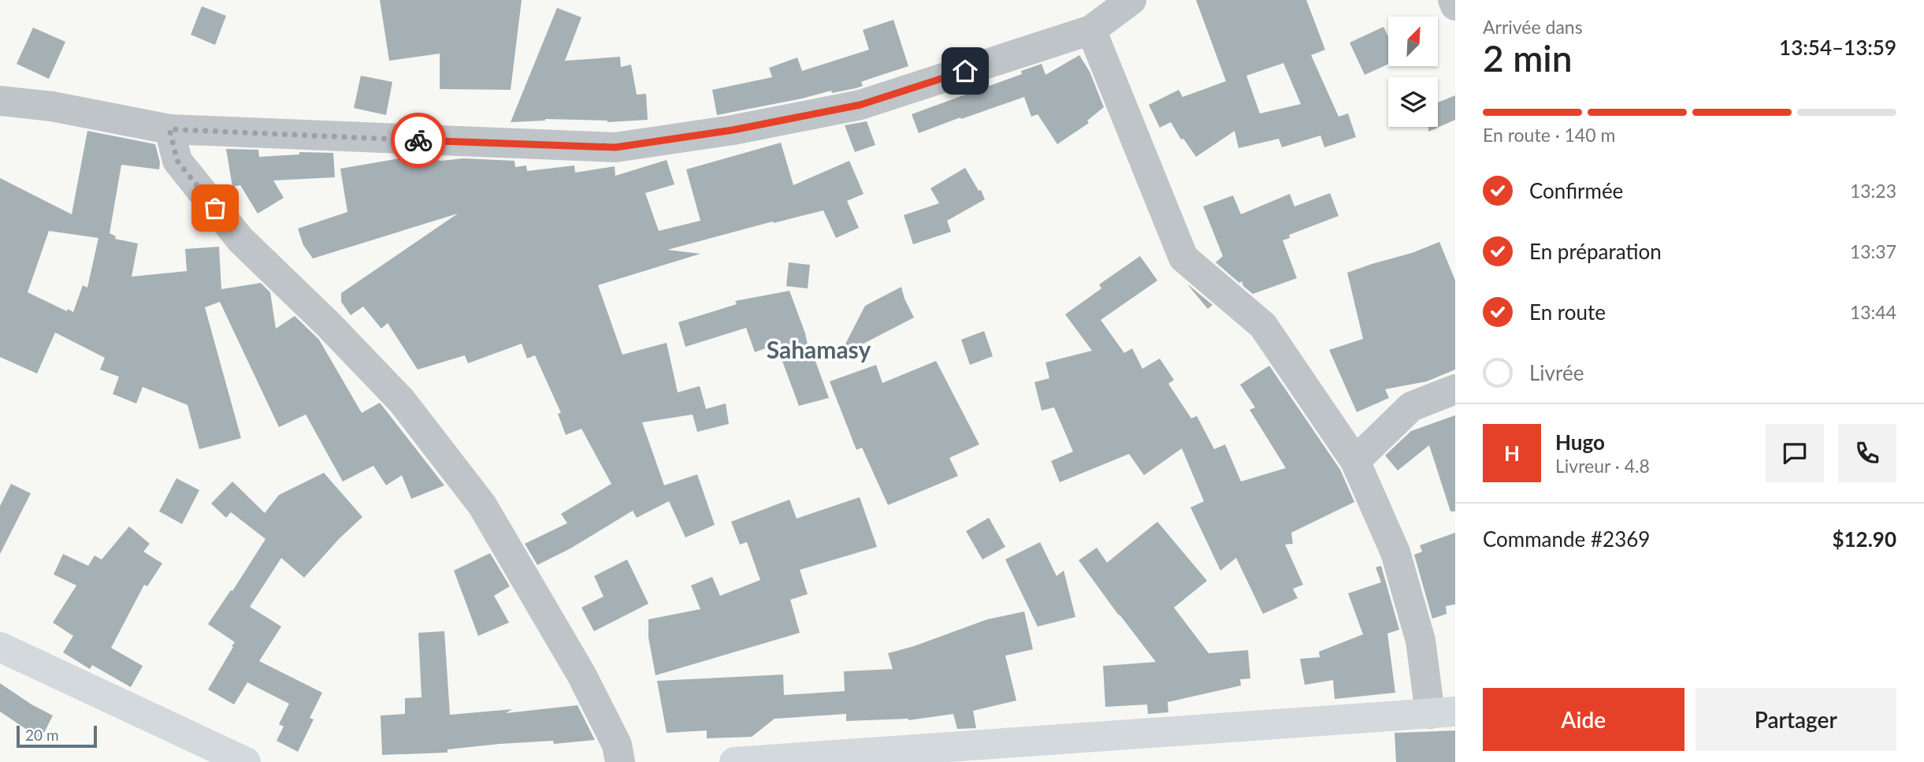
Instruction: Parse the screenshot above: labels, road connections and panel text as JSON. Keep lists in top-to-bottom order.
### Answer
{
  "districts": ["Sahamasy"],
  "scale_bar": "20 m",
  "north": "top right",
  "page": {
    "heading": ["2 min", "Arrivée dans", "13:54–13:59"],
    "panel": [
      "Hugo",
      "Livreur · 4.8",
      "Commande #2369",
      "$12.90"
    ],
    "bar": "En route · 140 m",
    "list": [
      ["Confirmée", "13:23"],
      ["En préparation", "13:37"],
      ["En route", "13:44"],
      "Livrée"
    ],
    "round": "H",
    "buttons": ["Aide", "Partager"],
    "scale": "20 m"
  }
}
